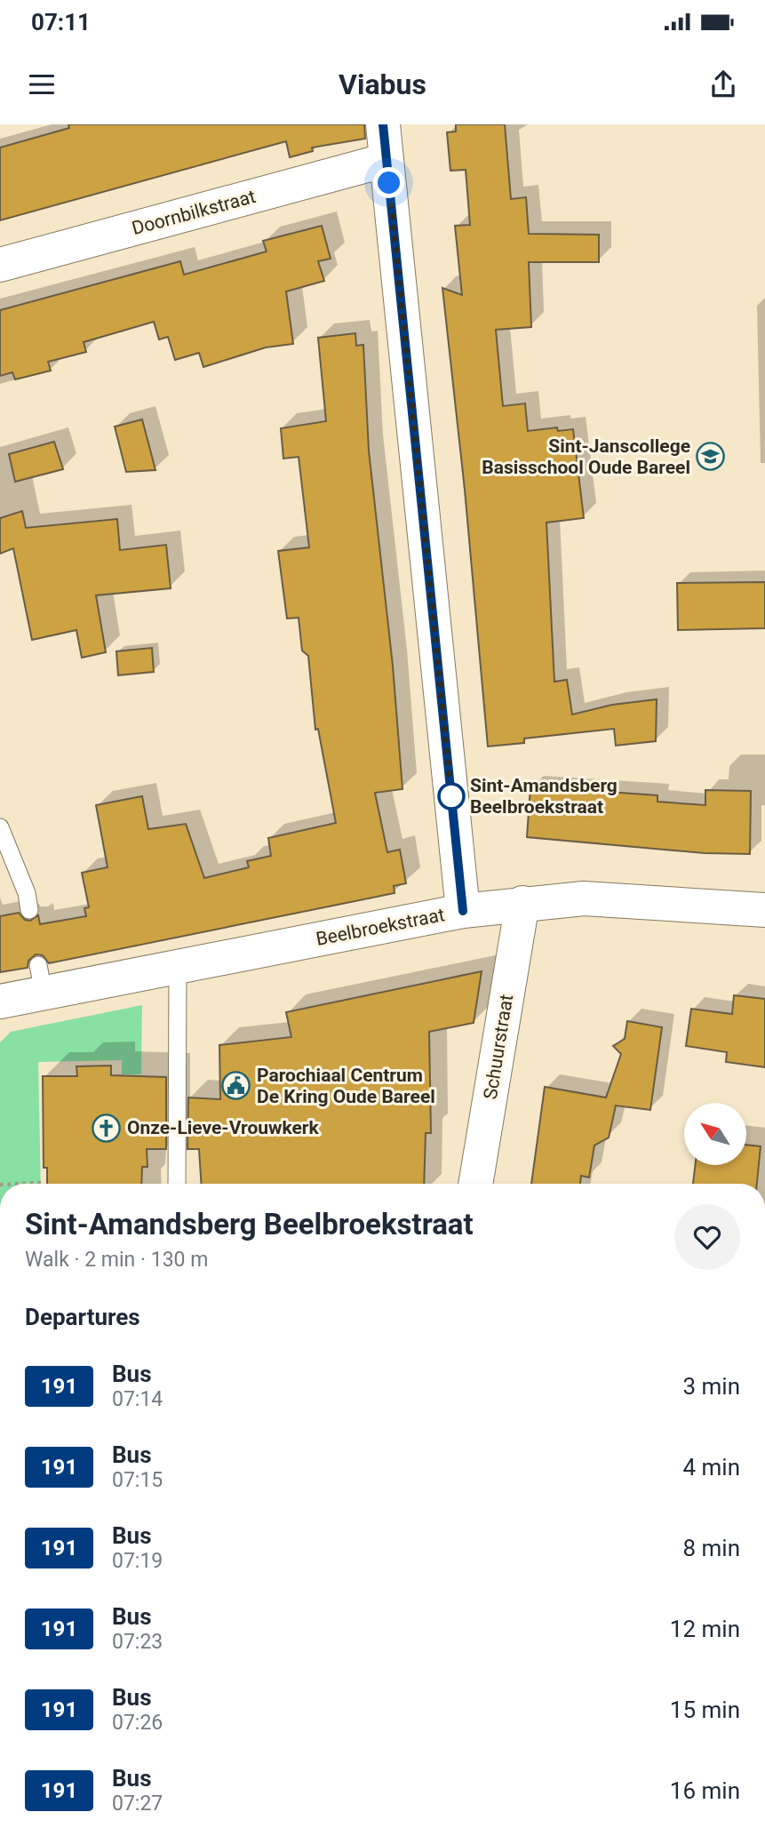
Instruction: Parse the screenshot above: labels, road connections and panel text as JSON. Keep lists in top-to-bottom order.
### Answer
{
  "streets": {
    "street": ["Doornbilkstraat", "Beelbroekstraat", "Schuurstraat"]
  },
  "crossings": [
    ["Beelbroekstraat", "Schuurstraat"]
  ],
  "places": {
    "school or university": ["Sint-Janscollege Basisschool Oude Bareel"],
    "other": ["Sint-Amandsberg Beelbroekstraat"],
    "public building": ["Parochiaal Centrum De Kring Oude Bareel"],
    "church": ["Onze-Lieve-Vrouwkerk"]
  },
  "lines": ["bus line 191"],
  "north": "top left",
  "page": {
    "status": "07:11",
    "header": "Viabus",
    "heading": [
      ["Sint-Amandsberg Beelbroekstraat", "Walk · 2 min · 130 m"],
      "Departures"
    ],
    "list": [
      {
        "mark": "191",
        "name": "Bus",
        "note": "07:14",
        "value": "3 min"
      },
      {
        "mark": "191",
        "name": "Bus",
        "note": "07:15",
        "value": "4 min"
      },
      {
        "mark": "191",
        "name": "Bus",
        "note": "07:19",
        "value": "8 min"
      },
      {
        "mark": "191",
        "name": "Bus",
        "note": "07:23",
        "value": "12 min"
      },
      {
        "mark": "191",
        "name": "Bus",
        "note": "07:26",
        "value": "15 min"
      },
      {
        "mark": "191",
        "name": "Bus",
        "note": "07:27",
        "value": "16 min"
      }
    ]
  }
}
